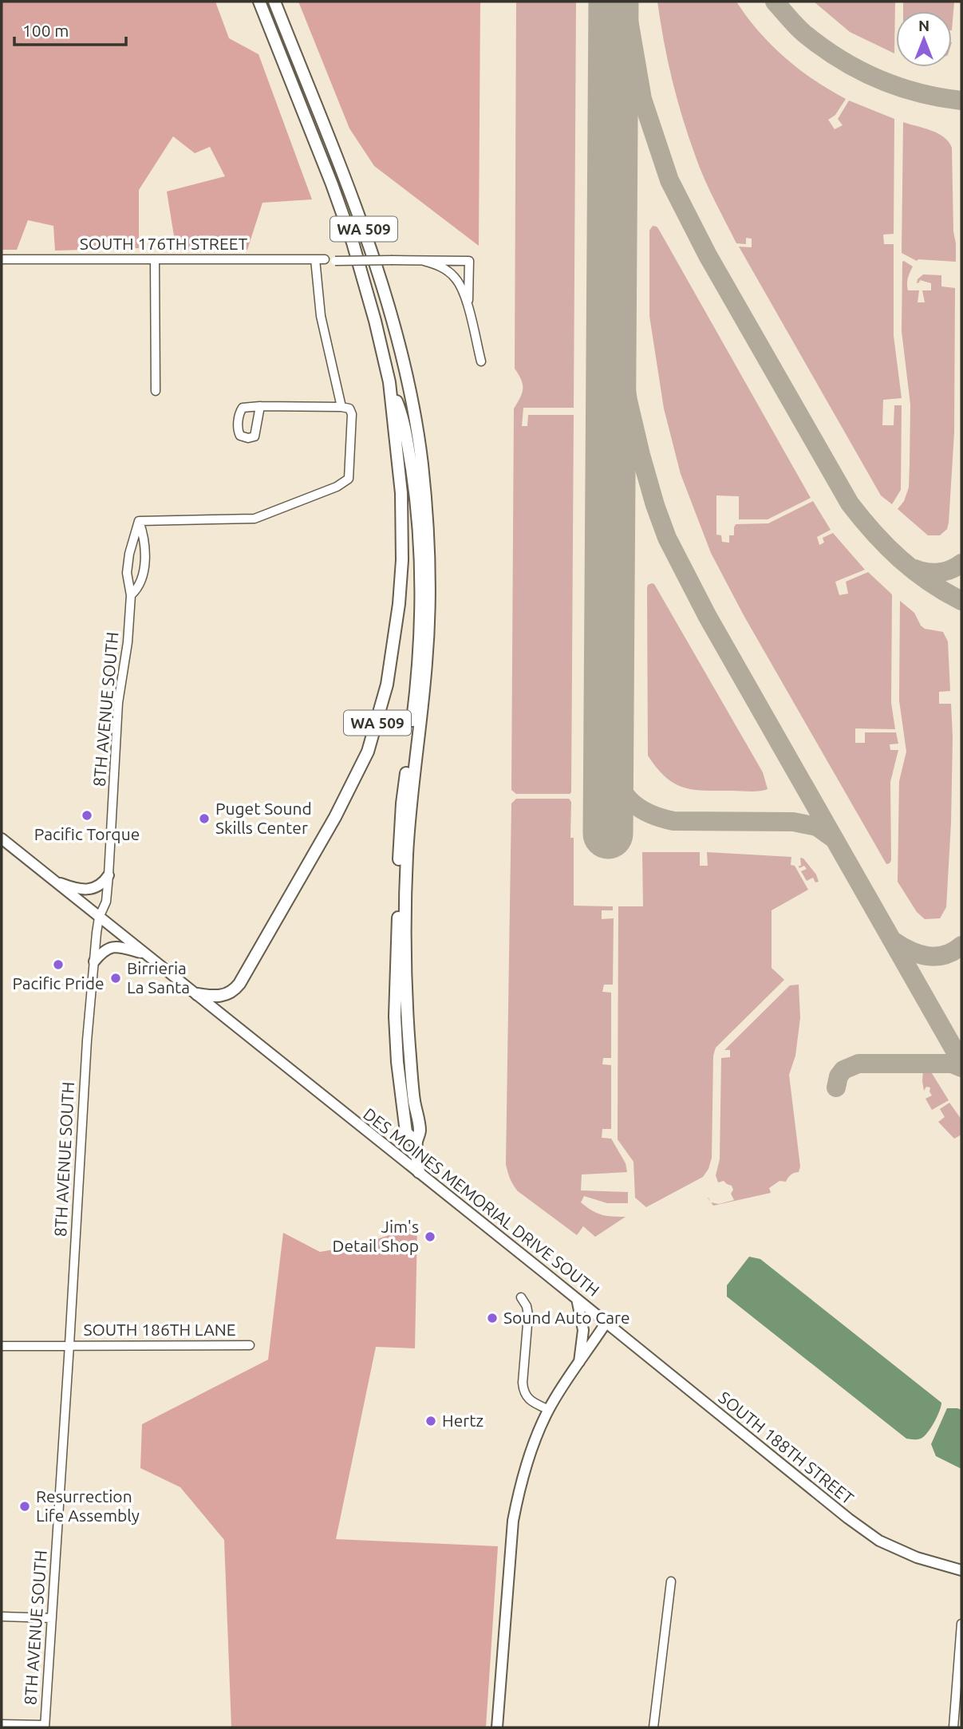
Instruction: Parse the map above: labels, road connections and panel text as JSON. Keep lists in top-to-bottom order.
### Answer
{
  "streets": {
    "highway": ["WA 509"],
    "main road": ["DES MOINES MEMORIAL DRIVE SOUTH", "SOUTH 188TH STREET"],
    "street": ["SOUTH 176TH STREET", "8TH AVENUE SOUTH", "SOUTH 186TH LANE"]
  },
  "crossings": [
    ["WA 509", "DES MOINES MEMORIAL DRIVE SOUTH"],
    ["8TH AVENUE SOUTH", "DES MOINES MEMORIAL DRIVE SOUTH"],
    ["8TH AVENUE SOUTH", "SOUTH 186TH LANE"],
    ["DES MOINES MEMORIAL DRIVE SOUTH", "SOUTH 188TH STREET"]
  ],
  "places": [
    "Pacific Torque",
    "Puget Sound Skills Center",
    "Pacific Pride",
    "Birrieria La Santa",
    "Jim's Detail Shop",
    "Sound Auto Care",
    "Hertz",
    "Resurrection Life Assembly"
  ],
  "scale_bar": "100 m",
  "north": "top"
}
